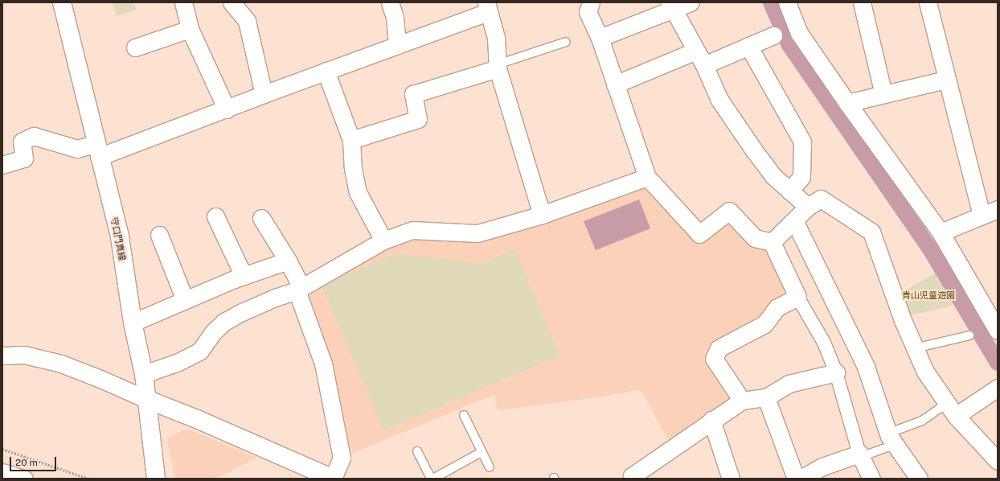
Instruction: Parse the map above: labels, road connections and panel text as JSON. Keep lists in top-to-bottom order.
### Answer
{
  "streets": {
    "main road": ["守口門真線"]
  },
  "parks": ["青山児童遊園"],
  "scale_bar": "20 m"
}
